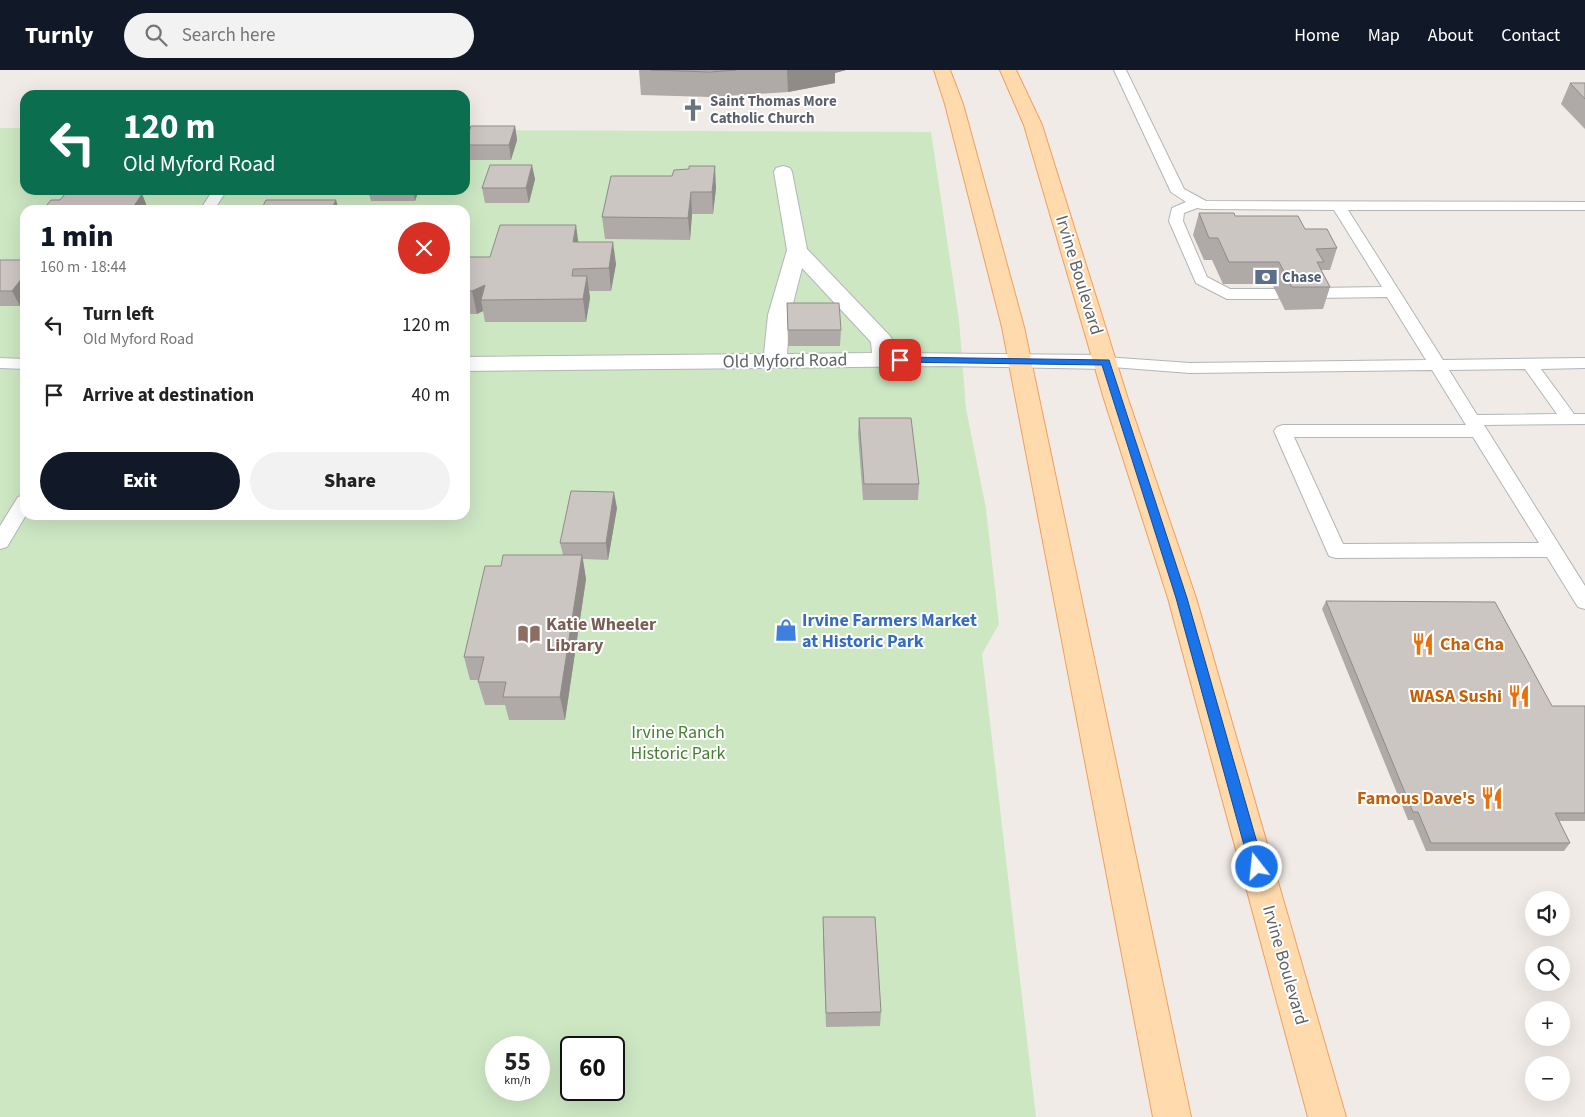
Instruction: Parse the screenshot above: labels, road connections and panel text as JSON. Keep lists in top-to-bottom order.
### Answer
{
  "streets": {
    "main road": ["Irvine Boulevard"],
    "street": ["Old Myford Road"]
  },
  "crossings": [
    ["Irvine Boulevard", "Old Myford Road"]
  ],
  "parks": ["Irvine Ranch Historic Park"],
  "places": {
    "church": ["Saint Thomas More Catholic Church"],
    "bank": ["Chase"],
    "shop": ["Irvine Farmers Market at Historic Park"],
    "library": ["Katie Wheeler Library"],
    "restaurant": ["Cha Cha", "WASA Sushi", "Famous Dave's"]
  },
  "page": {
    "header": "Turnly",
    "search": "Search here",
    "nav": [
      "Home",
      "Map",
      "About",
      "Contact"
    ],
    "turn": ["120 m", "Old Myford Road"],
    "heading": ["1 min", "160 m · 18:44"],
    "list": [
      {
        "name": "Turn left",
        "note": "Old Myford Road",
        "value": "120 m"
      },
      {
        "name": "Arrive at destination",
        "value": "40 m"
      }
    ],
    "buttons": ["Exit", "Share"],
    "map_buttons": ["+", "−"],
    "speed": "55 km/h",
    "limit": "60"
  }
}
